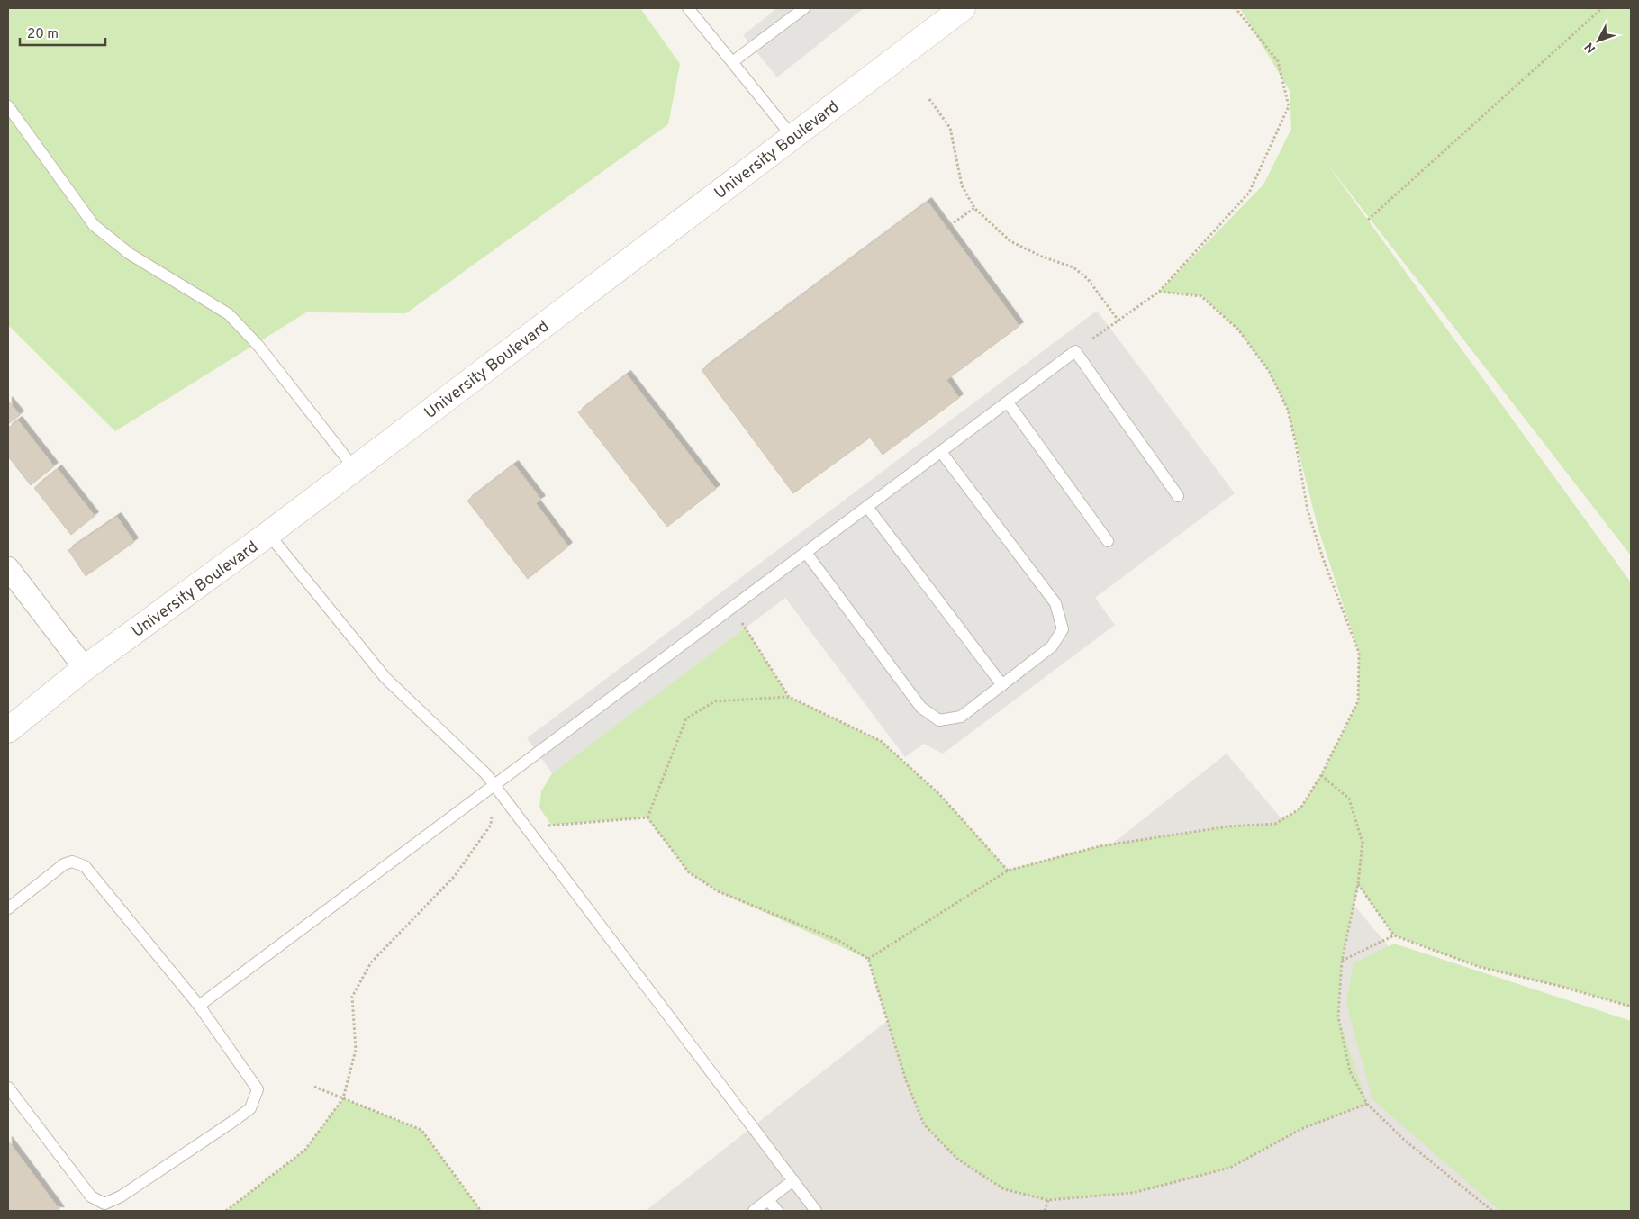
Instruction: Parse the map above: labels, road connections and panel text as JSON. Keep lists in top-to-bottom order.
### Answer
{
  "streets": {
    "street": ["University Boulevard"]
  },
  "scale_bar": "20 m",
  "north": "bottom left"
}
